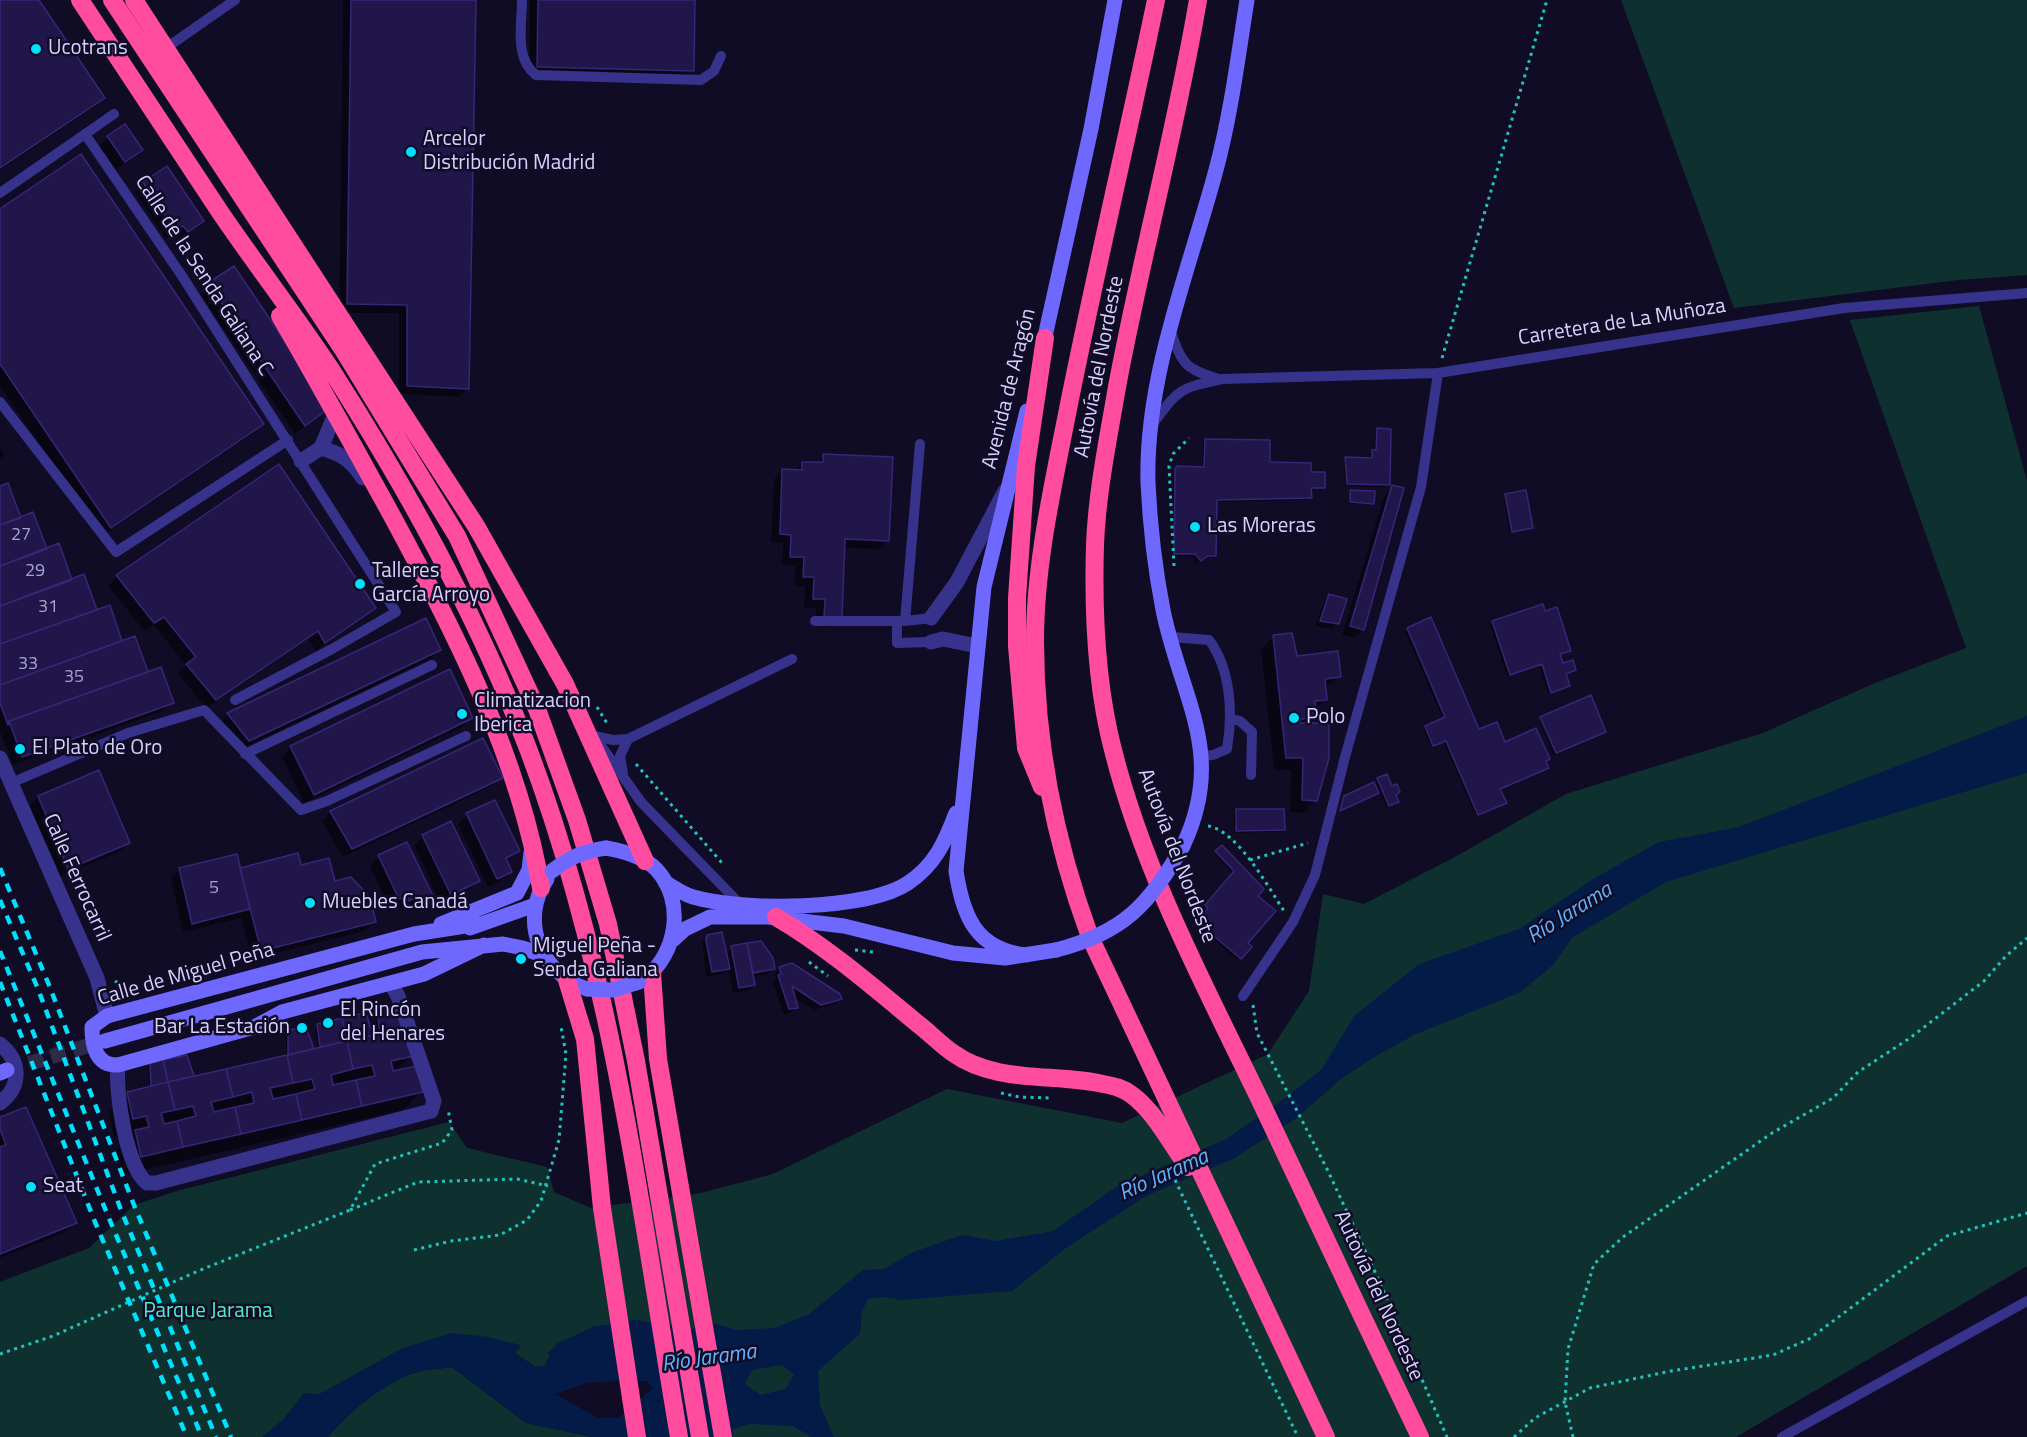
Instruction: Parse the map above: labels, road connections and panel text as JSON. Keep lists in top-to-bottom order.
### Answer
{
  "streets": {
    "highway": ["Autovía del Nordeste"],
    "street": ["Avenida de Aragón", "Calle Ferrocarril", "Calle de Miguel Peña"],
    "lane": ["Calle de la Senda Galiana C", "Carretera de La Muñoza"]
  },
  "crossings": [
    ["Calle Ferrocarril", "Calle de Miguel Peña"]
  ],
  "water": ["Río Jarama"],
  "parks": ["Parque Jarama"],
  "places": [
    "Ucotrans",
    "Arcelor Distribución Madrid",
    "Las Moreras",
    "Talleres García Arroyo",
    "Climatizacion Iberica",
    "Polo",
    "El Plato de Oro",
    "Muebles Canadá",
    "Miguel Peña - Senda Galiana",
    "El Rincón del Henares",
    "Bar La Estación",
    "Seat"
  ],
  "house_numbers": [
    "27",
    "29",
    "31",
    "33",
    "35",
    "5"
  ]
}
